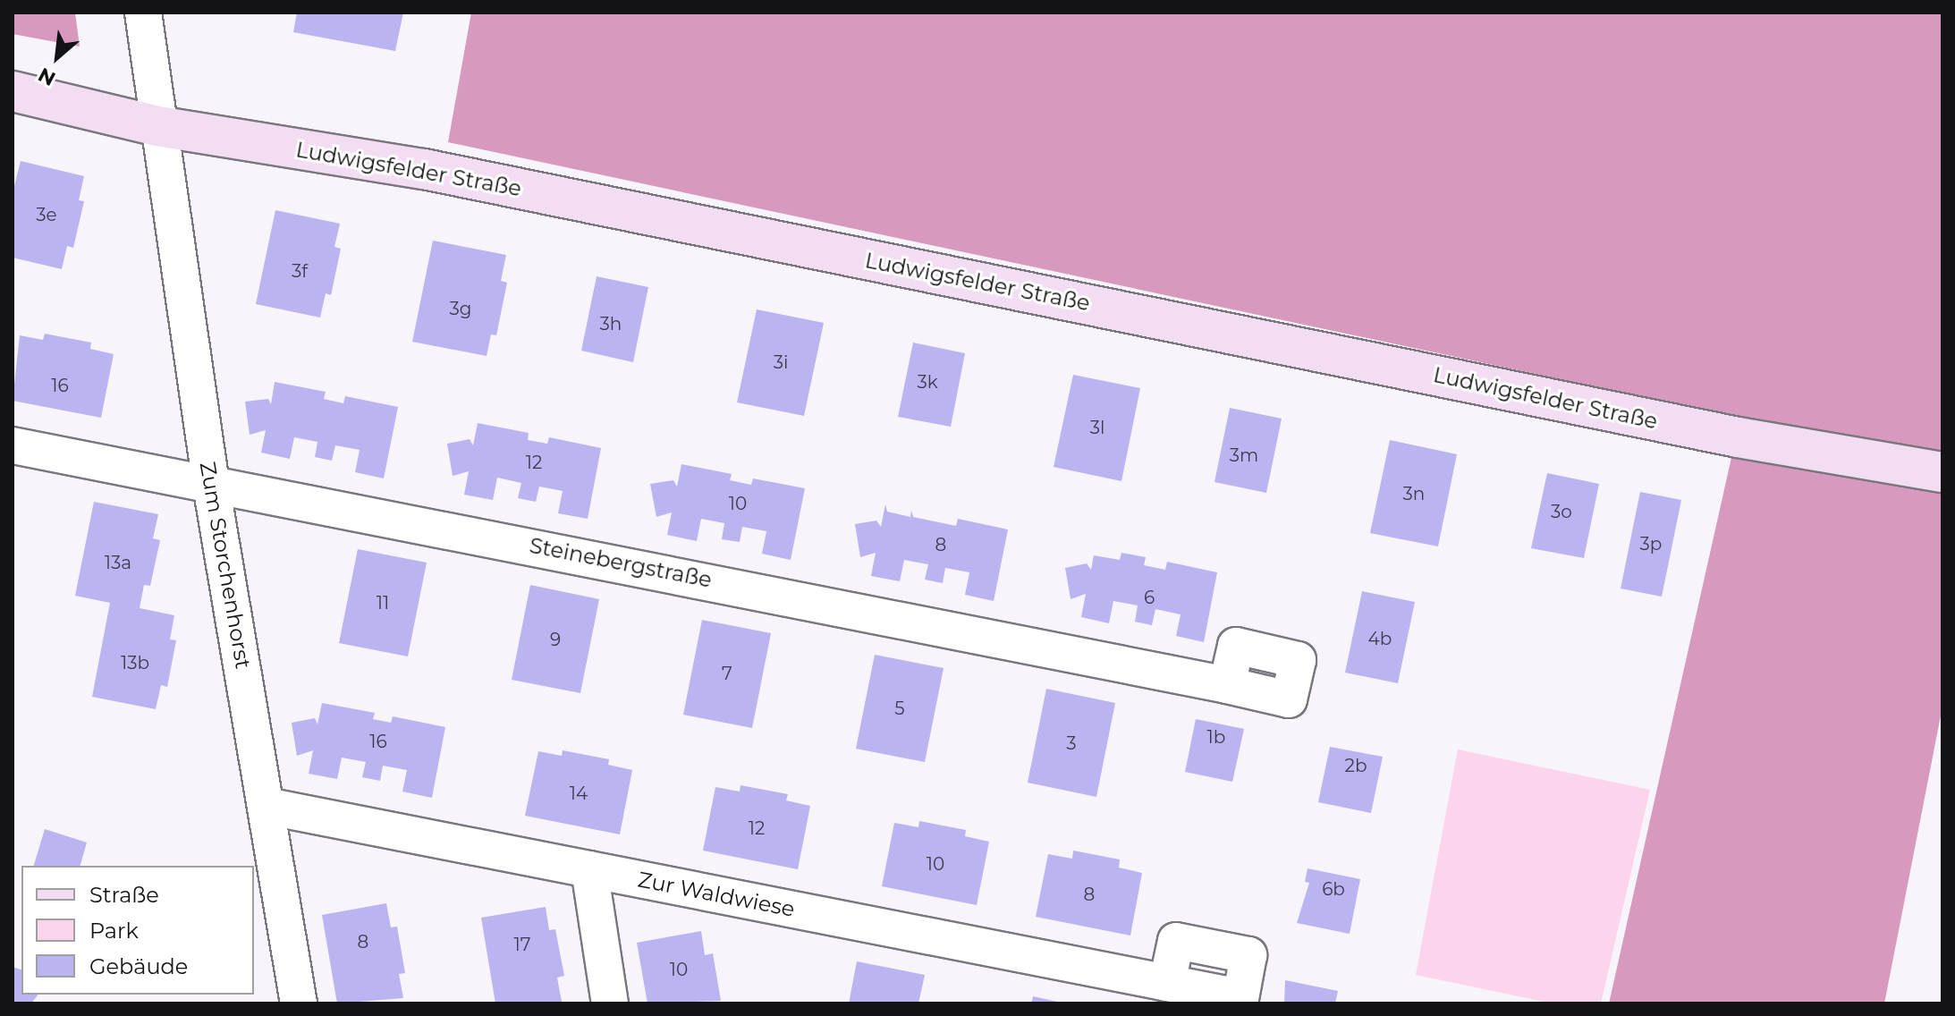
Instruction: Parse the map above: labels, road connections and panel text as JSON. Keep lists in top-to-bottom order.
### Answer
{
  "streets": {
    "street": [
      "Ludwigsfelder Straße",
      "Steinebergstraße",
      "Zum Storchenhorst",
      "Zur Waldwiese"
    ]
  },
  "crossings": [
    ["Ludwigsfelder Straße", "Zum Storchenhorst"],
    ["Steinebergstraße", "Zum Storchenhorst"],
    ["Zum Storchenhorst", "Zur Waldwiese"]
  ],
  "house_numbers": [
    "3e",
    "3f",
    "3g",
    "3h",
    "3i",
    "3k",
    "16",
    "3l",
    "3m",
    "12",
    "3n",
    "10",
    "3o",
    "3p",
    "8",
    "13a",
    "6",
    "11",
    "4b",
    "9",
    "13b",
    "7",
    "5",
    "1b",
    "16",
    "3",
    "2b",
    "14",
    "12",
    "10",
    "6b",
    "8",
    "8",
    "17",
    "10"
  ],
  "legend": ["Straße", "Park", "Gebäude"],
  "north": "bottom left"
}
